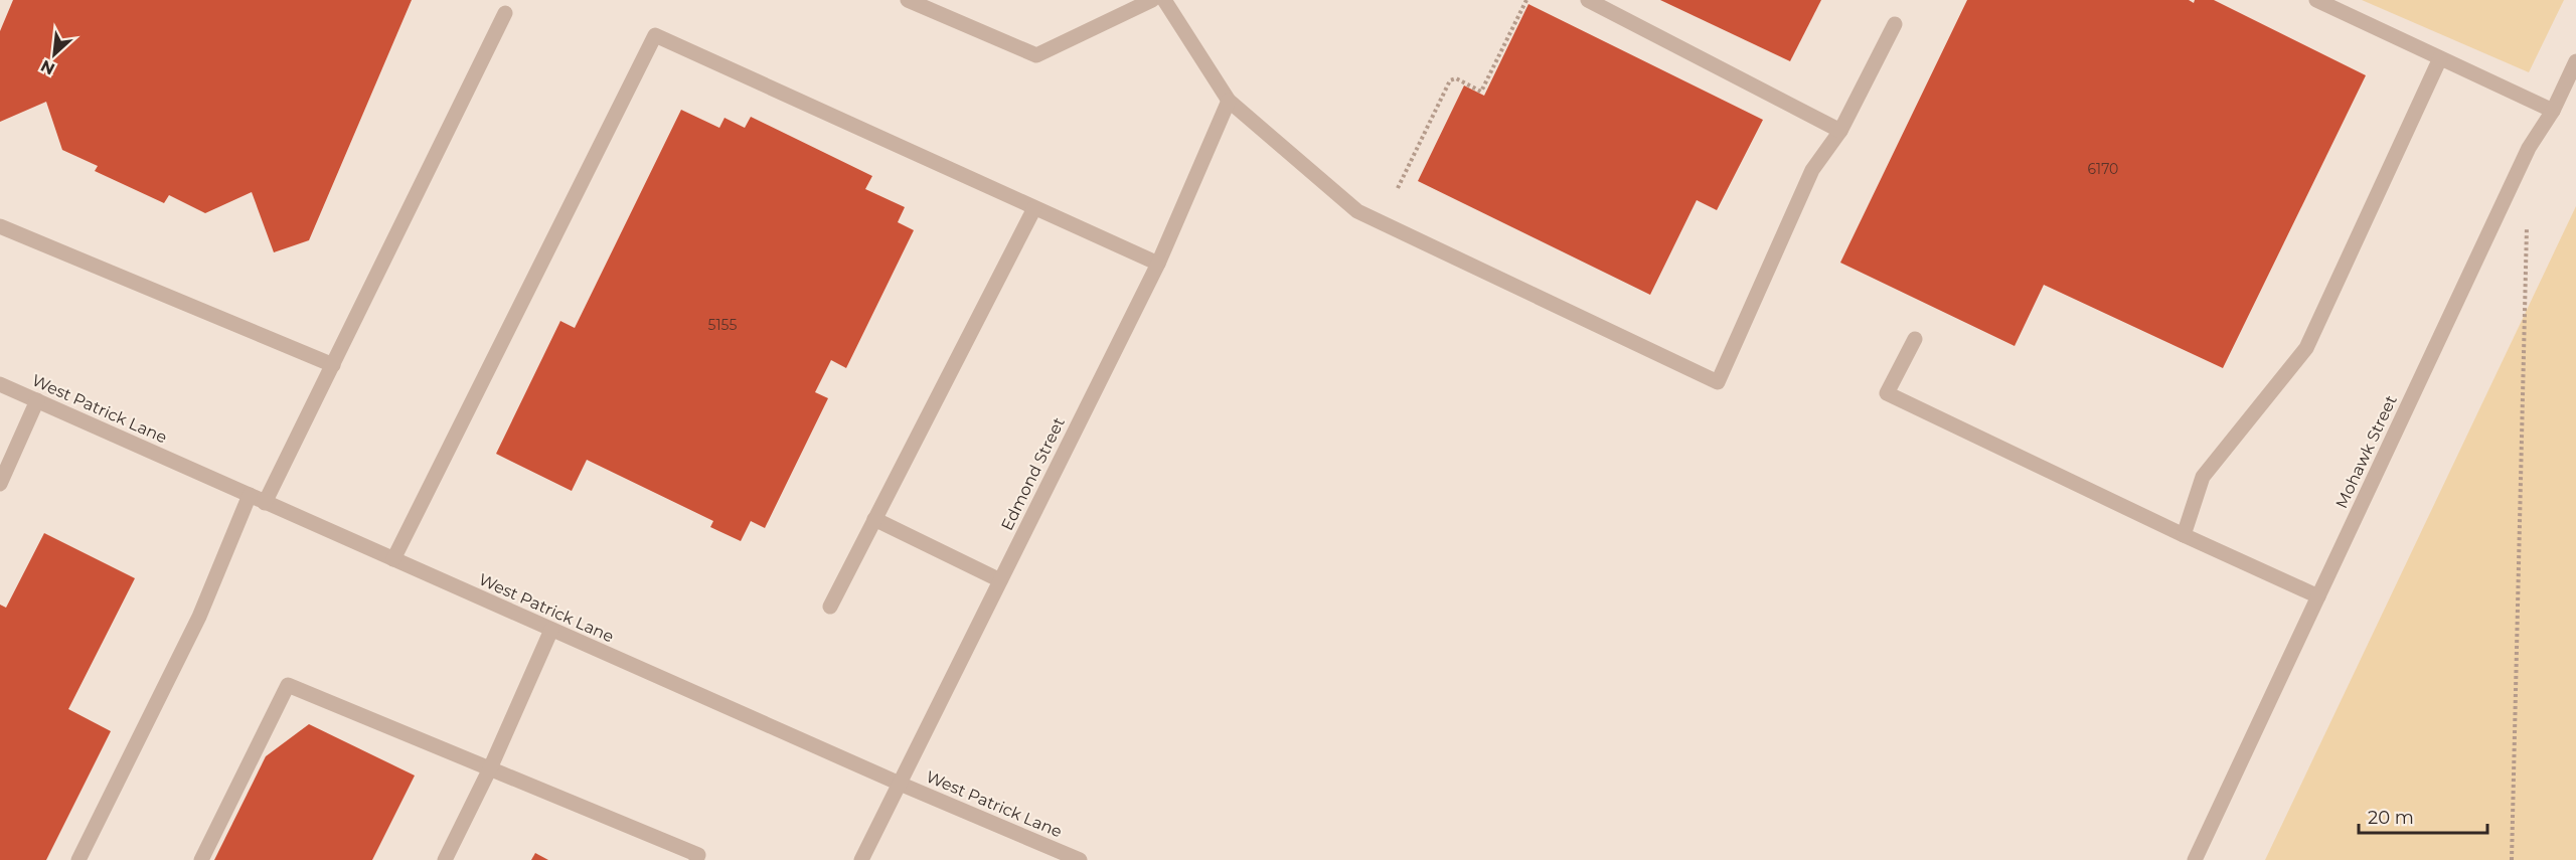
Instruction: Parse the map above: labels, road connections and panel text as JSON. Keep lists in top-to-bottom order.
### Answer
{
  "streets": {
    "street": ["West Patrick Lane", "Mohawk Street", "Edmond Street"]
  },
  "crossings": [
    ["West Patrick Lane", "Edmond Street"]
  ],
  "house_numbers": ["6170", "5155"],
  "scale_bar": "20 m",
  "north": "bottom left"
}
